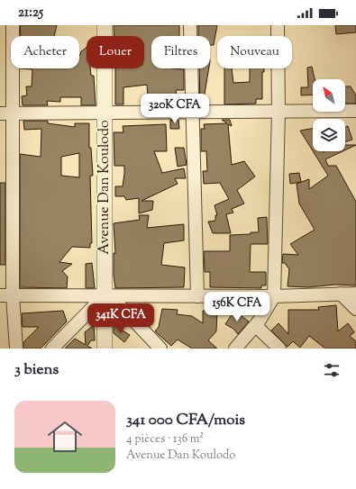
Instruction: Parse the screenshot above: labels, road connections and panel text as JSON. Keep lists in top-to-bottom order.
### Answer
{
  "streets": {
    "street": ["Avenue Dan Koulodo"]
  },
  "north": "top left",
  "page": {
    "status": "21:25",
    "chip": [
      "Acheter",
      "Louer",
      "Filtres",
      "Nouveau"
    ],
    "price": ["320K CFA", "156K CFA", "341K CFA"],
    "heading": "3 biens",
    "list": [
      {
        "name": "341 000 CFA/mois",
        "note": "4 pièces · 136 m² · Avenue Dan Koulodo"
      }
    ]
  }
}
